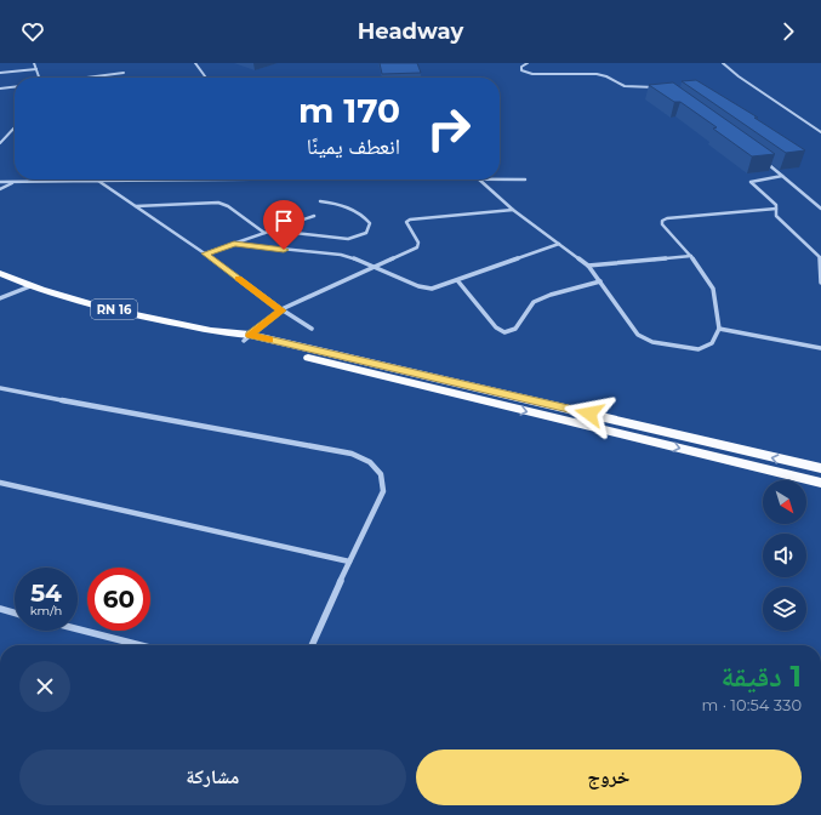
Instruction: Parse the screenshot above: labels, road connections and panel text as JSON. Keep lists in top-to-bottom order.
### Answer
{
  "streets": {
    "main road": ["RN 16"]
  },
  "north": "bottom right",
  "page": {
    "header": "Headway",
    "turn": ["170 m", "انعطف يمينًا"],
    "speed": "54 km/h",
    "limit": "60",
    "heading": ["1 دقيقة", "330 m · 10:54"],
    "buttons": ["خروج", "مشاركة"]
  }
}
